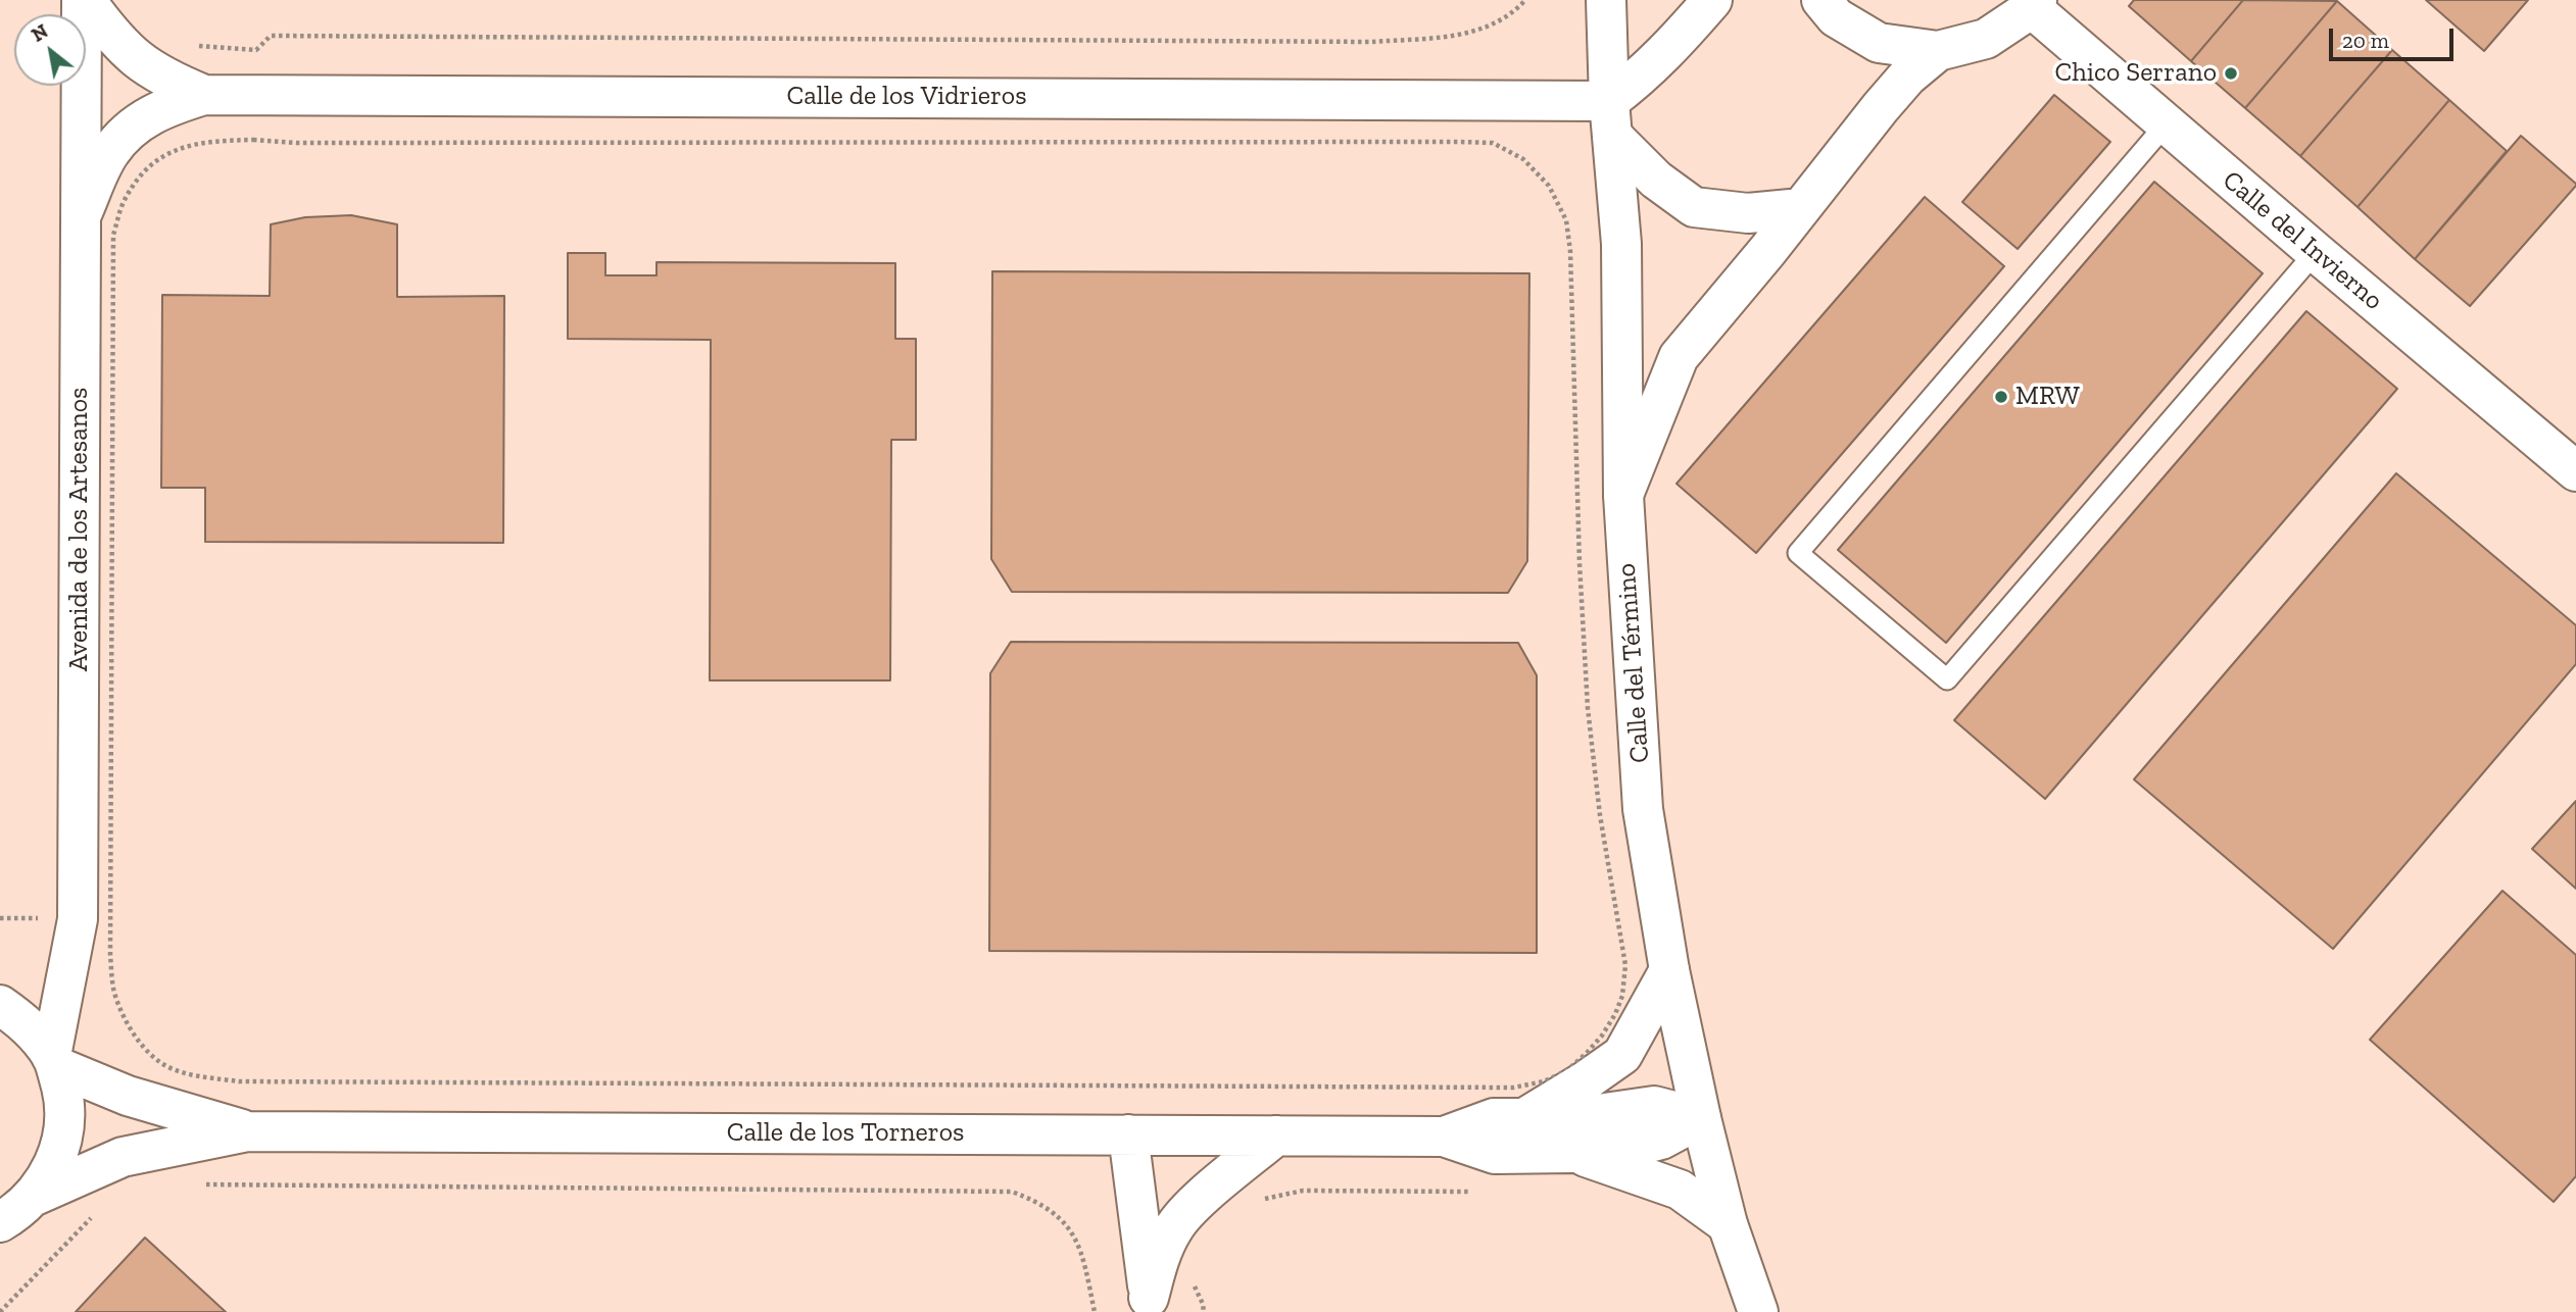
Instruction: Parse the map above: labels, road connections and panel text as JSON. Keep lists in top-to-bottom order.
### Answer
{
  "streets": {
    "street": [
      "Calle de los Vidrieros",
      "Calle del Invierno",
      "Avenida de los Artesanos",
      "Calle del Término",
      "Calle de los Torneros"
    ]
  },
  "crossings": [
    ["Calle de los Vidrieros", "Avenida de los Artesanos"],
    ["Calle de los Vidrieros", "Calle del Término"],
    ["Avenida de los Artesanos", "Calle de los Torneros"],
    ["Calle del Término", "Calle de los Torneros"]
  ],
  "places": ["Chico Serrano", "MRW"],
  "scale_bar": "20 m",
  "north": "top left"
}
